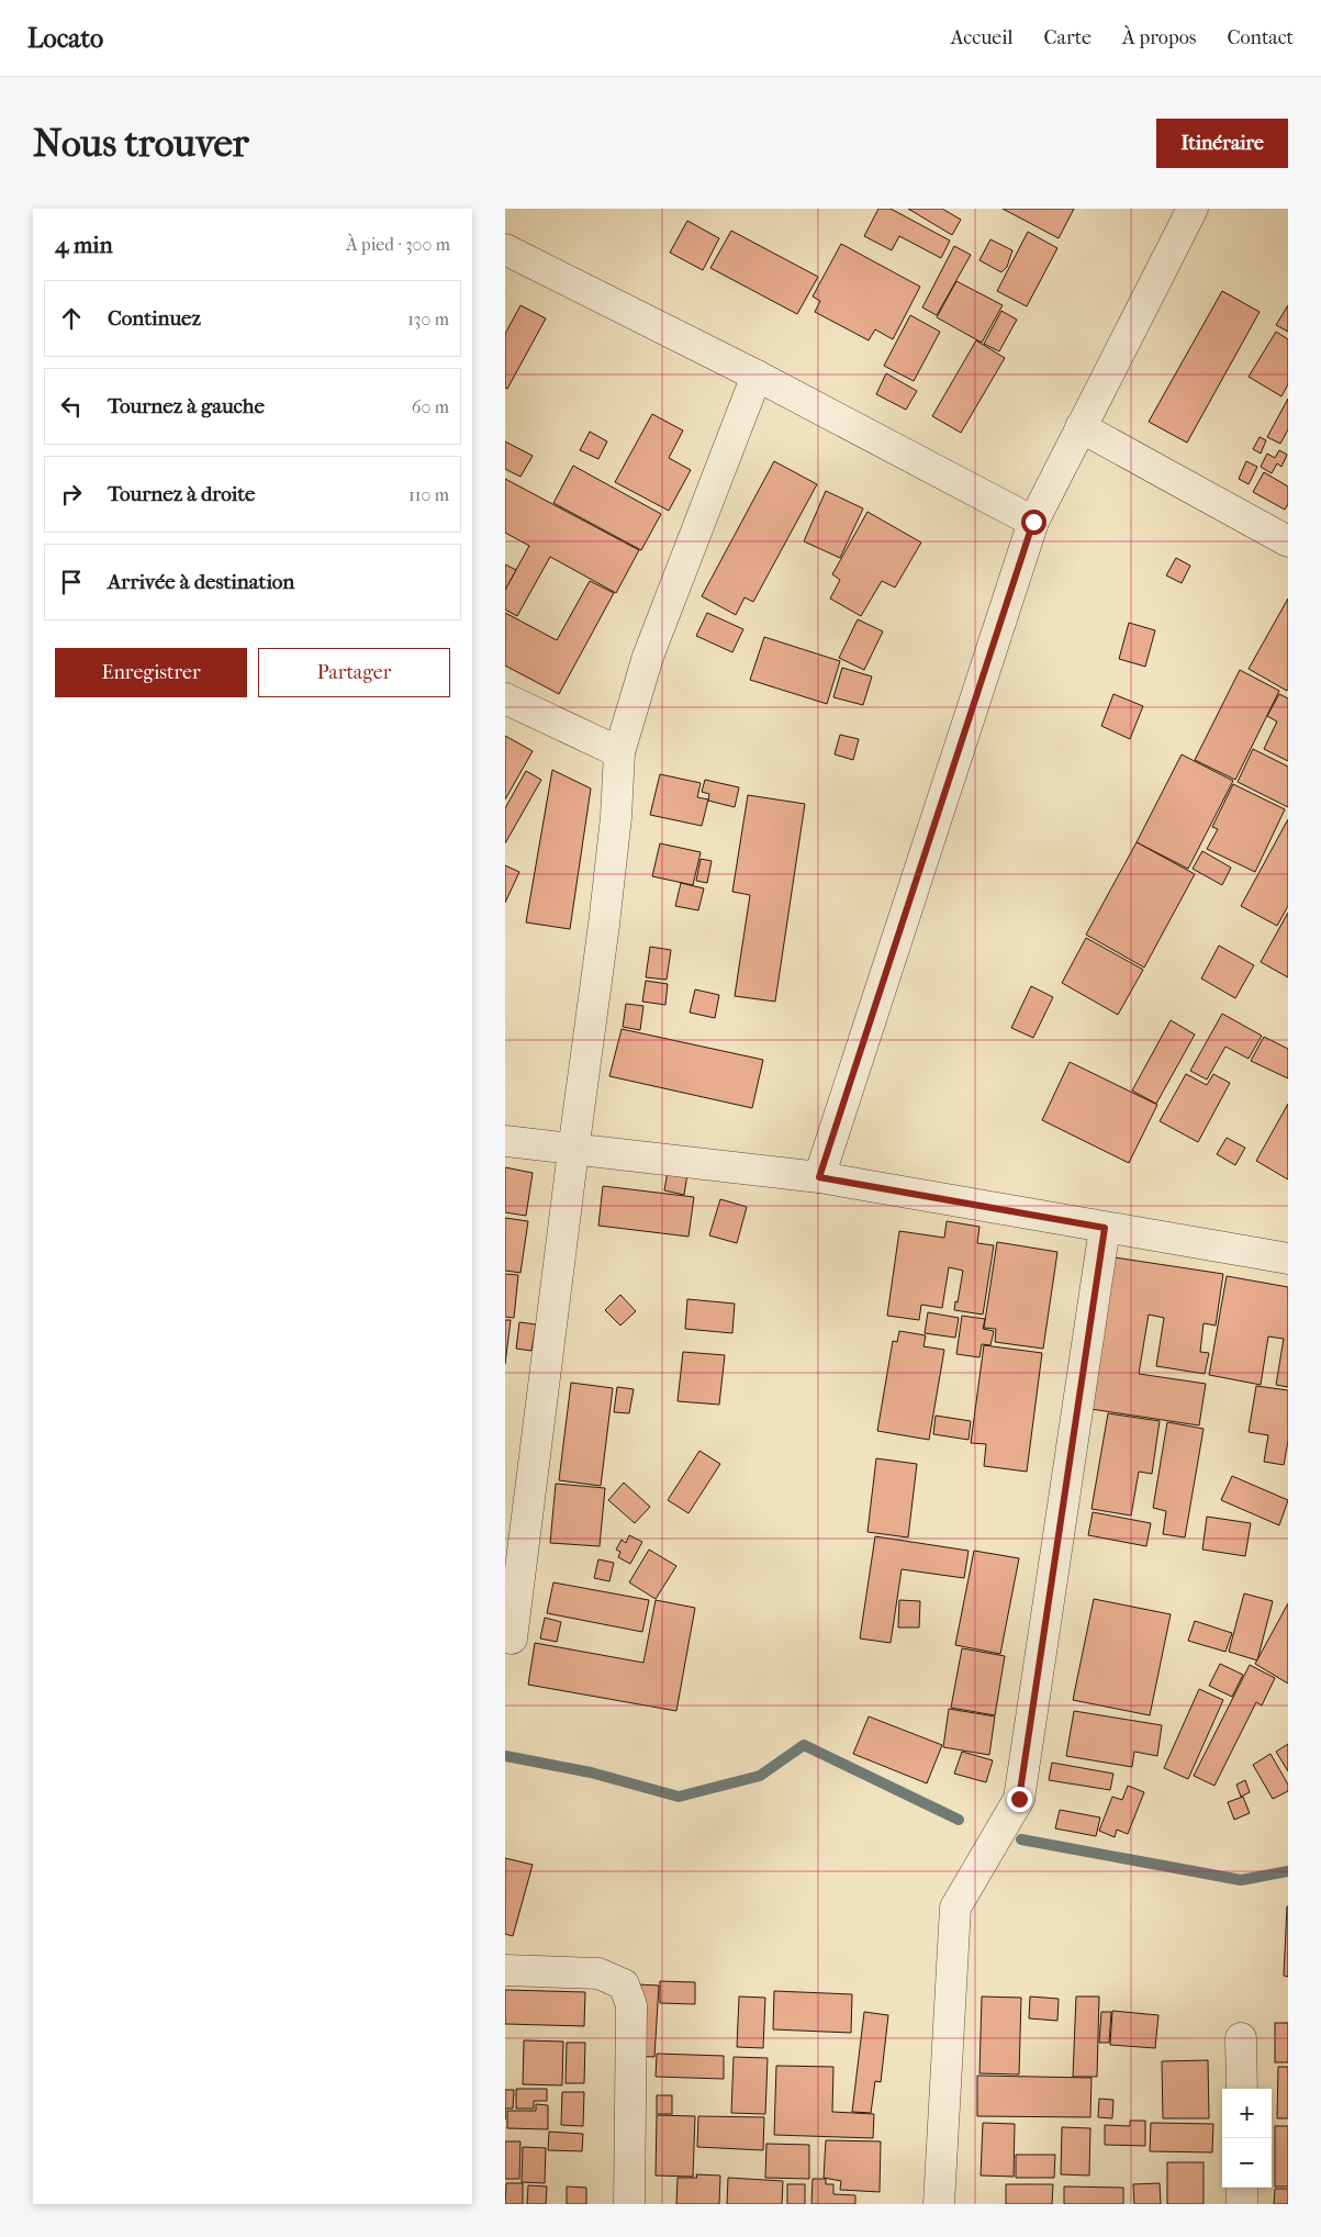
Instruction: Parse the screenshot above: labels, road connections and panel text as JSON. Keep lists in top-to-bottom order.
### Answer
{
  "page": {
    "header": "Locato",
    "nav": [
      "Accueil",
      "Carte",
      "À propos",
      "Contact"
    ],
    "buttons": [
      "Itinéraire",
      ["Enregistrer", "Partager"]
    ],
    "title": "Nous trouver",
    "heading": ["4 min", "À pied · 300 m"],
    "list": [
      ["Continuez", "130 m"],
      ["Tournez à gauche", "60 m"],
      ["Tournez à droite", "110 m"],
      "Arrivée à destination"
    ],
    "map_buttons": ["+", "−"]
  }
}
